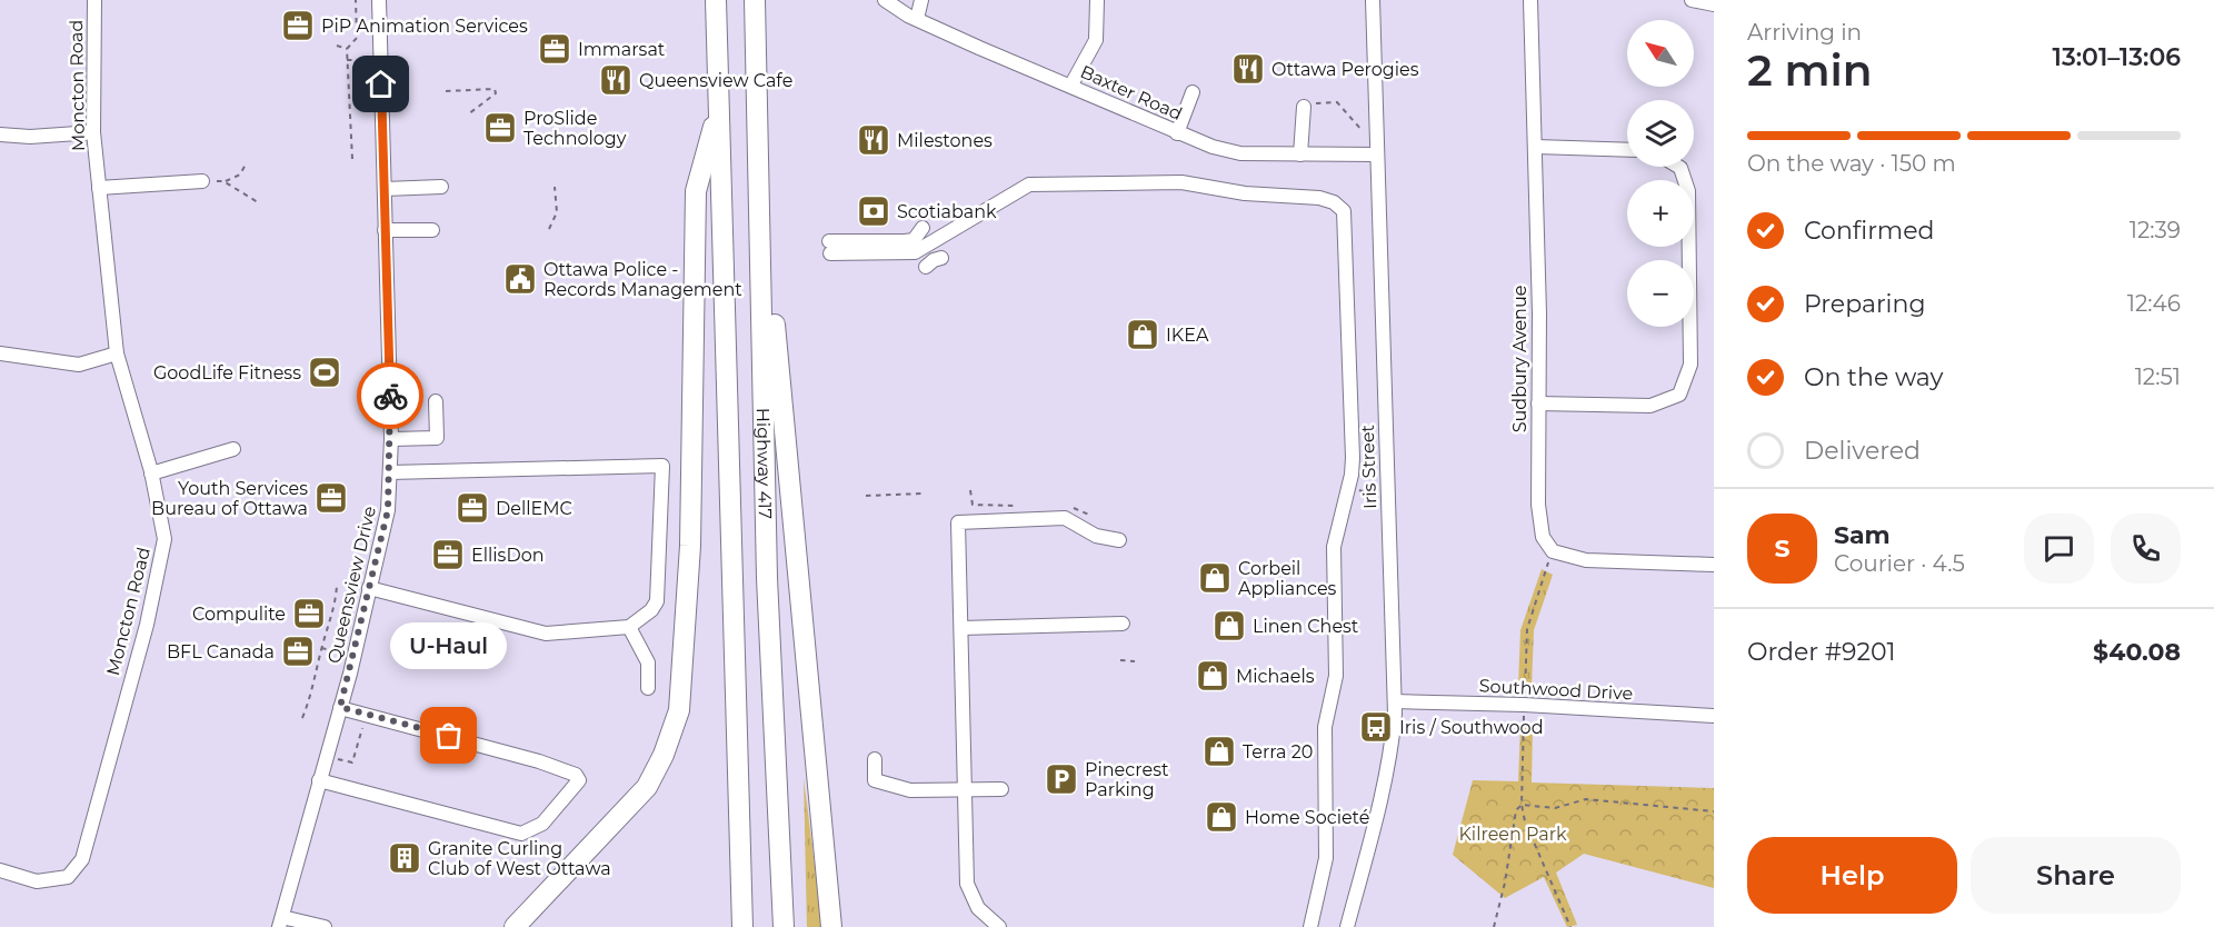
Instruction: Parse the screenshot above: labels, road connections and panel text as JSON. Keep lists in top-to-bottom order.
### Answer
{
  "streets": {
    "highway": ["Highway 417"],
    "street": [
      "Moncton Road",
      "Baxter Road",
      "Sudbury Avenue",
      "Iris Street",
      "Queensview Drive",
      "Southwood Drive"
    ]
  },
  "crossings": [
    ["Baxter Road", "Iris Street"],
    ["Iris Street", "Southwood Drive"]
  ],
  "parks": ["Kilreen Park"],
  "places": {
    "office": [
      "PiP Animation Services",
      "Immarsat",
      "ProSlide Technology",
      "Youth Services Bureau of Ottawa",
      "DellEMC",
      "EllisDon",
      "Compulite",
      "BFL Canada"
    ],
    "restaurant": ["Ottawa Perogies", "Queensview Cafe", "Milestones"],
    "bank": ["Scotiabank"],
    "public building": ["Ottawa Police - Records Management"],
    "shop": [
      "IKEA",
      "Corbeil Appliances",
      "Linen Chest",
      "Michaels",
      "Terra 20",
      "Home Societé"
    ],
    "sports": ["GoodLife Fitness"],
    "bus stop": ["Iris / Southwood"],
    "other": ["U-Haul"],
    "parking": ["Pinecrest Parking"],
    "building": ["Granite Curling Club of West Ottawa"]
  },
  "north": "top left",
  "page": {
    "heading": ["2 min", "Arriving in", "13:01–13:06"],
    "panel": [
      "Sam",
      "Courier · 4.5",
      "Order #9201",
      "$40.08"
    ],
    "map_buttons": ["+", "−"],
    "bar": "On the way · 150 m",
    "list": [
      ["Confirmed", "12:39"],
      ["Preparing", "12:46"],
      ["On the way", "12:51"],
      "Delivered"
    ],
    "round": "S",
    "bubble": "U-Haul",
    "buttons": ["Help", "Share"]
  }
}
